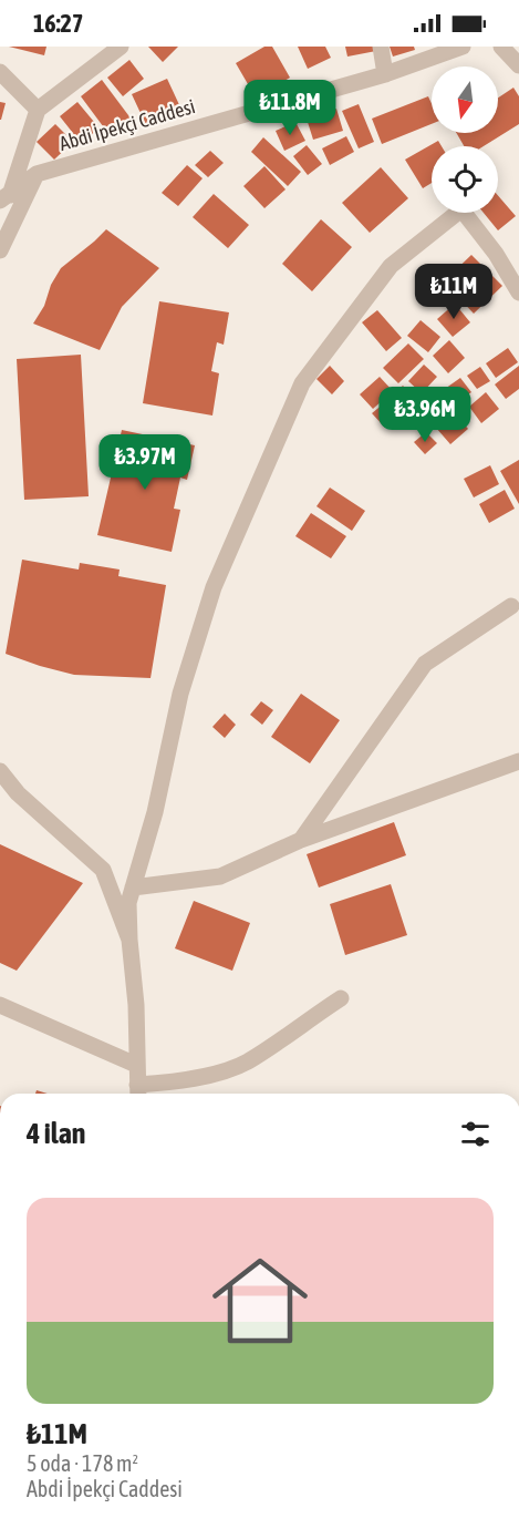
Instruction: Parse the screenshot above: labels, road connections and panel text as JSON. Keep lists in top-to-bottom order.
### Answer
{
  "streets": {
    "street": ["Abdi İpekçi Caddesi"]
  },
  "north": "bottom",
  "page": {
    "status": "16:27",
    "price": [
      "₺11.8M",
      "₺11M",
      "₺3.96M",
      "₺3.97M"
    ],
    "heading": "4 ilan",
    "list": [
      {
        "name": "₺11M",
        "note": "5 oda · 178 m² · Abdi İpekçi Caddesi"
      }
    ]
  }
}
